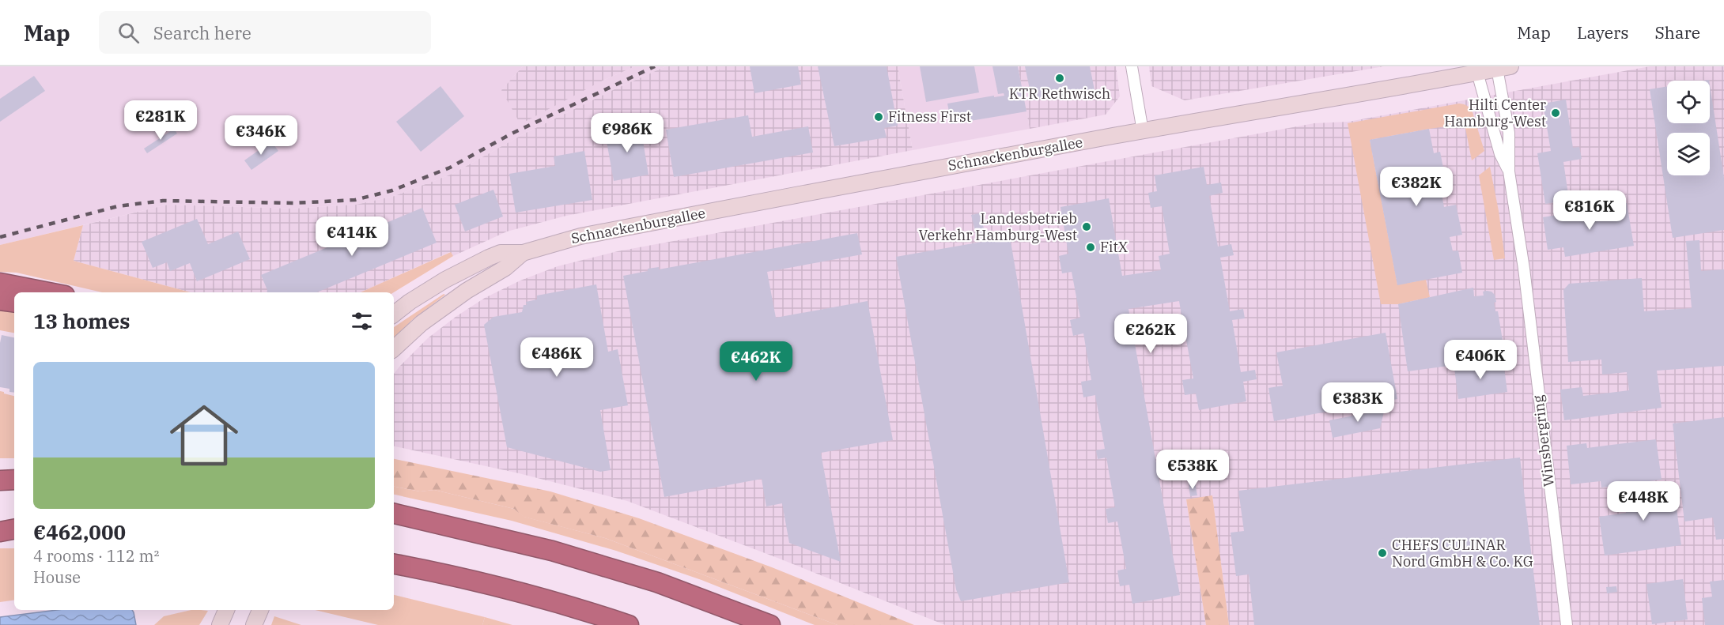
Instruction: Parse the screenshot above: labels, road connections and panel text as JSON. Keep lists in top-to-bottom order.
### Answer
{
  "streets": {
    "main road": ["Schnackenburgallee"],
    "street": ["Winsbergring"]
  },
  "crossings": [
    ["Schnackenburgallee", "Winsbergring"]
  ],
  "places": [
    "KTR Rethwisch",
    "Hilti Center Hamburg-West",
    "Fitness First",
    "Landesbetrieb Verkehr Hamburg-West",
    "FitX",
    "CHEFS CULINAR Nord GmbH & Co. KG"
  ],
  "page": {
    "header": "Map",
    "search": "Search here",
    "nav": ["Map", "Layers", "Share"],
    "price": [
      "€281K",
      "€986K",
      "€346K",
      "€382K",
      "€816K",
      "€414K",
      "€262K",
      "€486K",
      "€406K",
      "€462K",
      "€383K",
      "€538K",
      "€448K"
    ],
    "heading": "13 homes",
    "list": [
      {
        "name": "€462,000",
        "note": "4 rooms · 112 m² · House"
      }
    ]
  }
}
